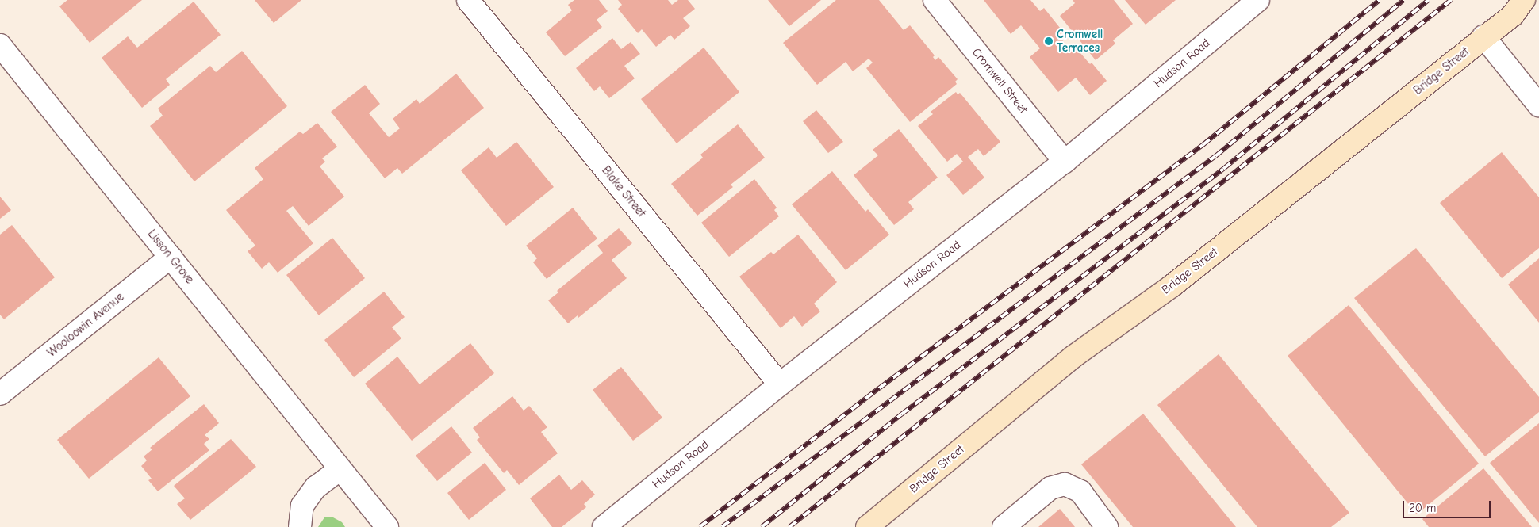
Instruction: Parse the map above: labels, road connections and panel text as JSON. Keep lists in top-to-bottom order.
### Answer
{
  "streets": {
    "main road": ["Bridge Street"],
    "street": [
      "Hudson Road",
      "Cromwell Street",
      "Blake Street",
      "Lisson Grove",
      "Wooloowin Avenue"
    ]
  },
  "crossings": [
    ["Hudson Road", "Cromwell Street"],
    ["Hudson Road", "Blake Street"],
    ["Lisson Grove", "Wooloowin Avenue"]
  ],
  "places": ["Cromwell Terraces"],
  "scale_bar": "20 m"
}
